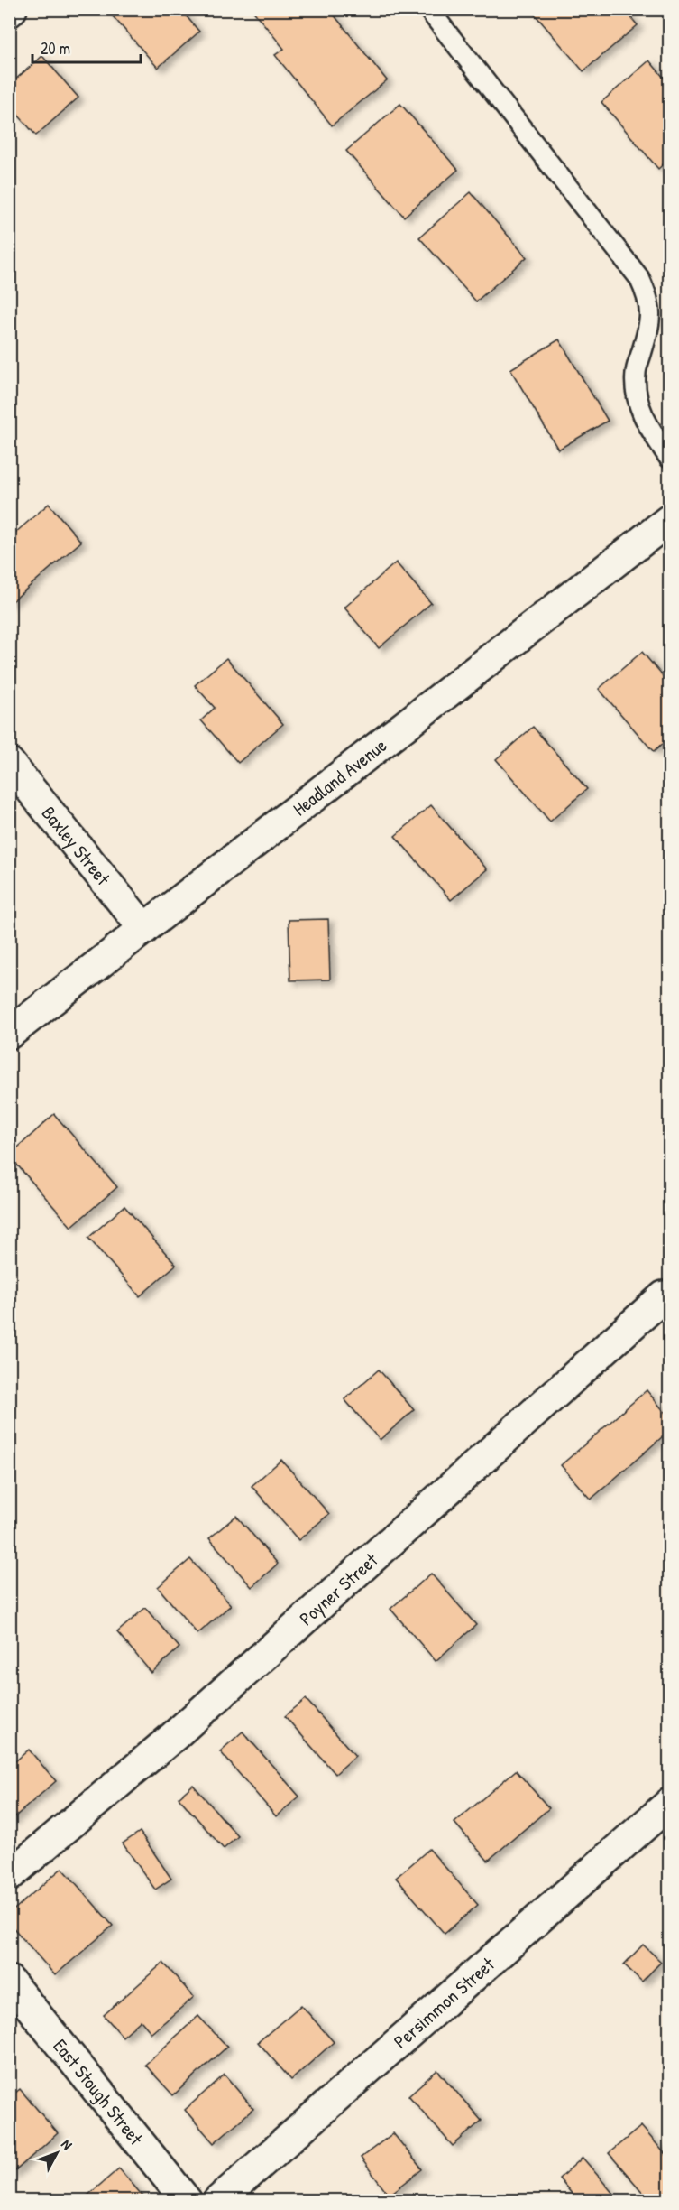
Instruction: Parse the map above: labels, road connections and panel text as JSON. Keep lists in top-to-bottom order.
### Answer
{
  "streets": {
    "street": [
      "Headland Avenue",
      "Baxley Street",
      "Poyner Street",
      "Persimmon Street",
      "East Stough Street"
    ]
  },
  "crossings": [
    ["Headland Avenue", "Baxley Street"]
  ],
  "scale_bar": "20 m",
  "north": "top right"
}
